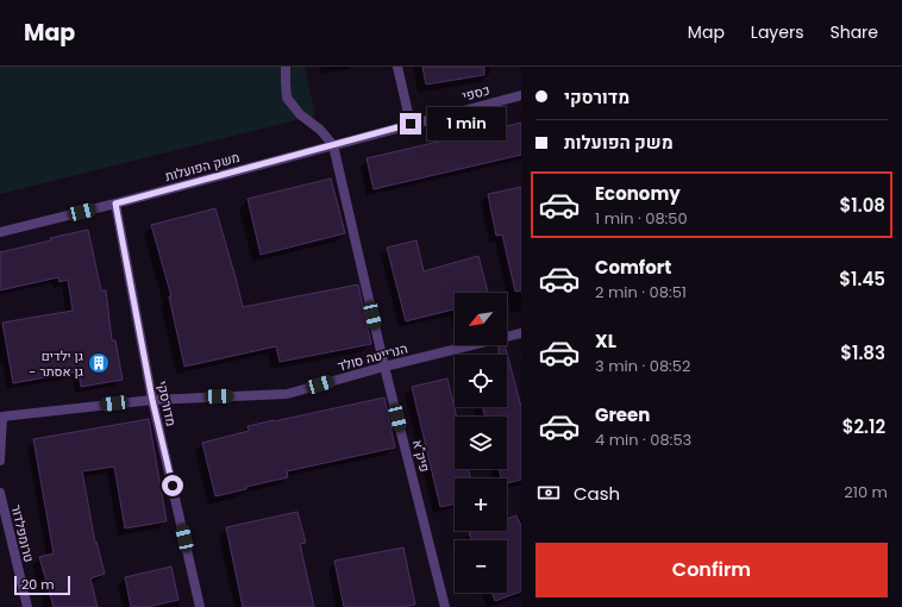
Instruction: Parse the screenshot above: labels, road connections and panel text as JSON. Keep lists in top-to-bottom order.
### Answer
{
  "streets": {
    "street": [
      "כספי",
      "משק הפועלות",
      "הנרייטה סולד",
      "מדורסקי",
      "פיק\"א",
      "טרומפלדור"
    ]
  },
  "crossings": [
    ["כספי", "משק הפועלות"],
    ["משק הפועלות", "מדורסקי"],
    ["משק הפועלות", "פיק\"א"],
    ["הנרייטה סולד", "מדורסקי"],
    ["הנרייטה סולד", "פיק\"א"]
  ],
  "places": {
    "building": ["גן ילדים - גן אסתר"]
  },
  "scale_bar": "20 m",
  "north": "bottom left",
  "page": {
    "header": "Map",
    "nav": ["Map", "Layers", "Share"],
    "banner": ["מדורסקי", "משק הפועלות"],
    "bubble": "1 min",
    "list": [
      {
        "name": "Economy",
        "note": "1 min · 08:50",
        "value": "$1.08"
      },
      {
        "name": "Comfort",
        "note": "2 min · 08:51",
        "value": "$1.45"
      },
      {
        "name": "XL",
        "note": "3 min · 08:52",
        "value": "$1.83"
      },
      {
        "name": "Green",
        "note": "4 min · 08:53",
        "value": "$2.12"
      }
    ],
    "map_buttons": ["+", "−"],
    "pay": ["Cash", "210 m"],
    "buttons": "Confirm",
    "scale": "20 m"
  }
}
